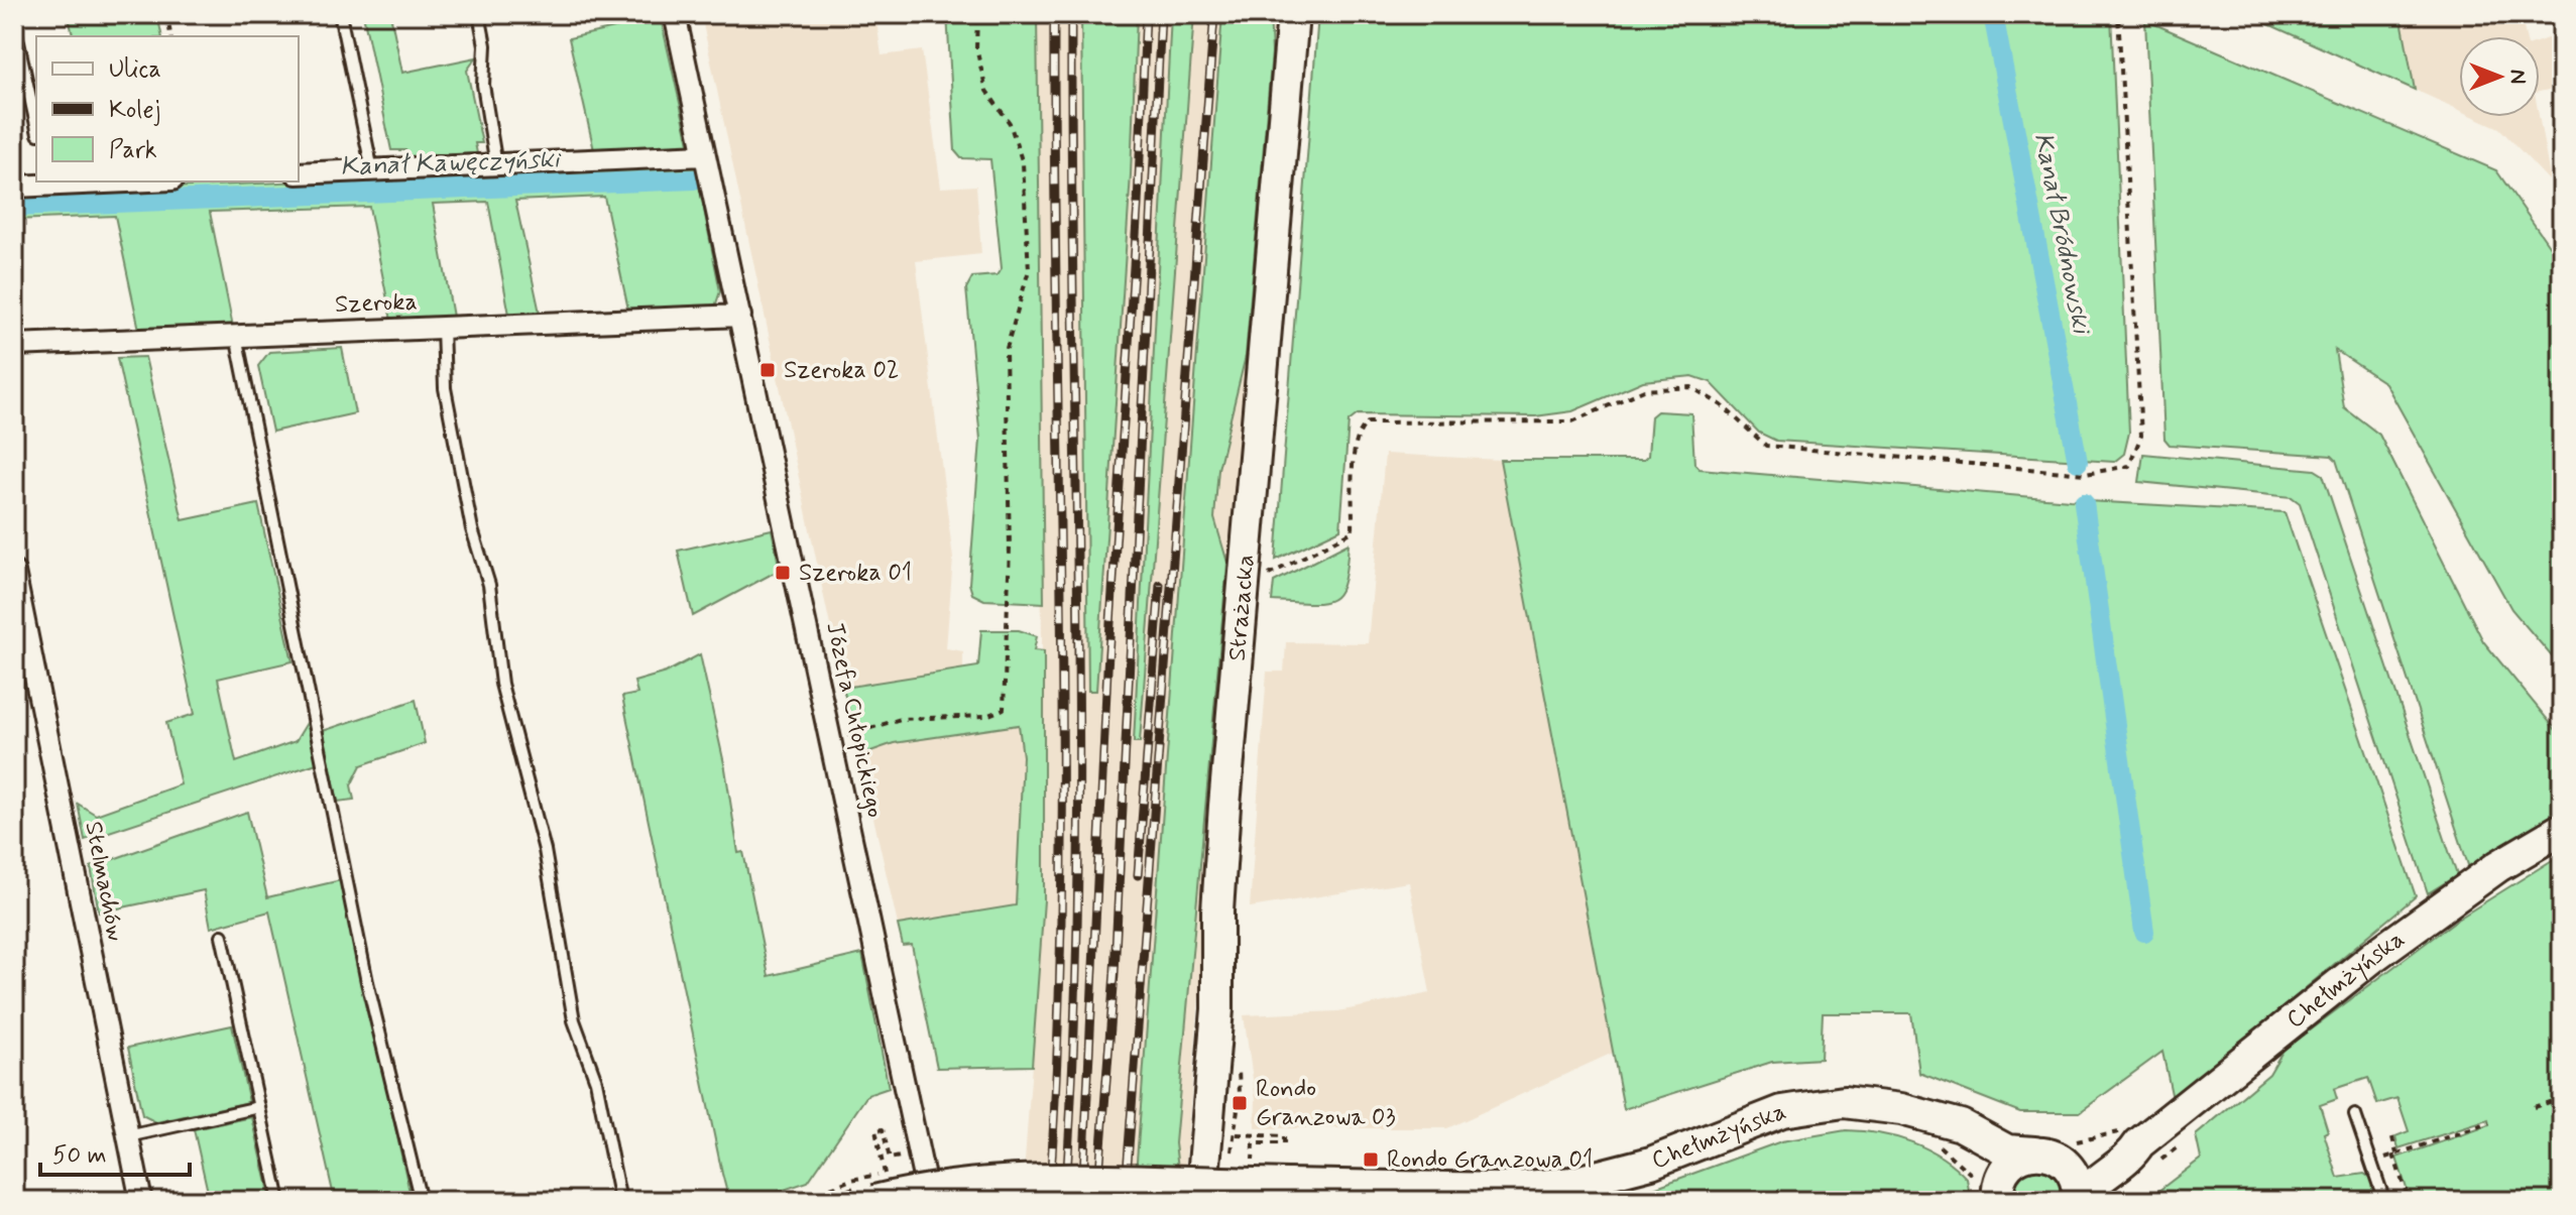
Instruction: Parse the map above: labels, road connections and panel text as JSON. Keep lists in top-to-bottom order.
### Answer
{
  "streets": {
    "street": [
      "Szeroka",
      "Strażacka",
      "Józefa Chłopickiego",
      "Stelmachów",
      "Chełmżyńska"
    ]
  },
  "crossings": [
    ["Szeroka", "Józefa Chłopickiego"]
  ],
  "water": ["Kanał Kawęczyński", "Kanał Bródnowski"],
  "places": {
    "transit": [
      "Szeroka 02",
      "Szeroka 01",
      "Rondo Granzowa 03",
      "Rondo Granzowa 01"
    ]
  },
  "legend": ["Ulica", "Kolej", "Park"],
  "scale_bar": "50 m",
  "north": "right"
}
